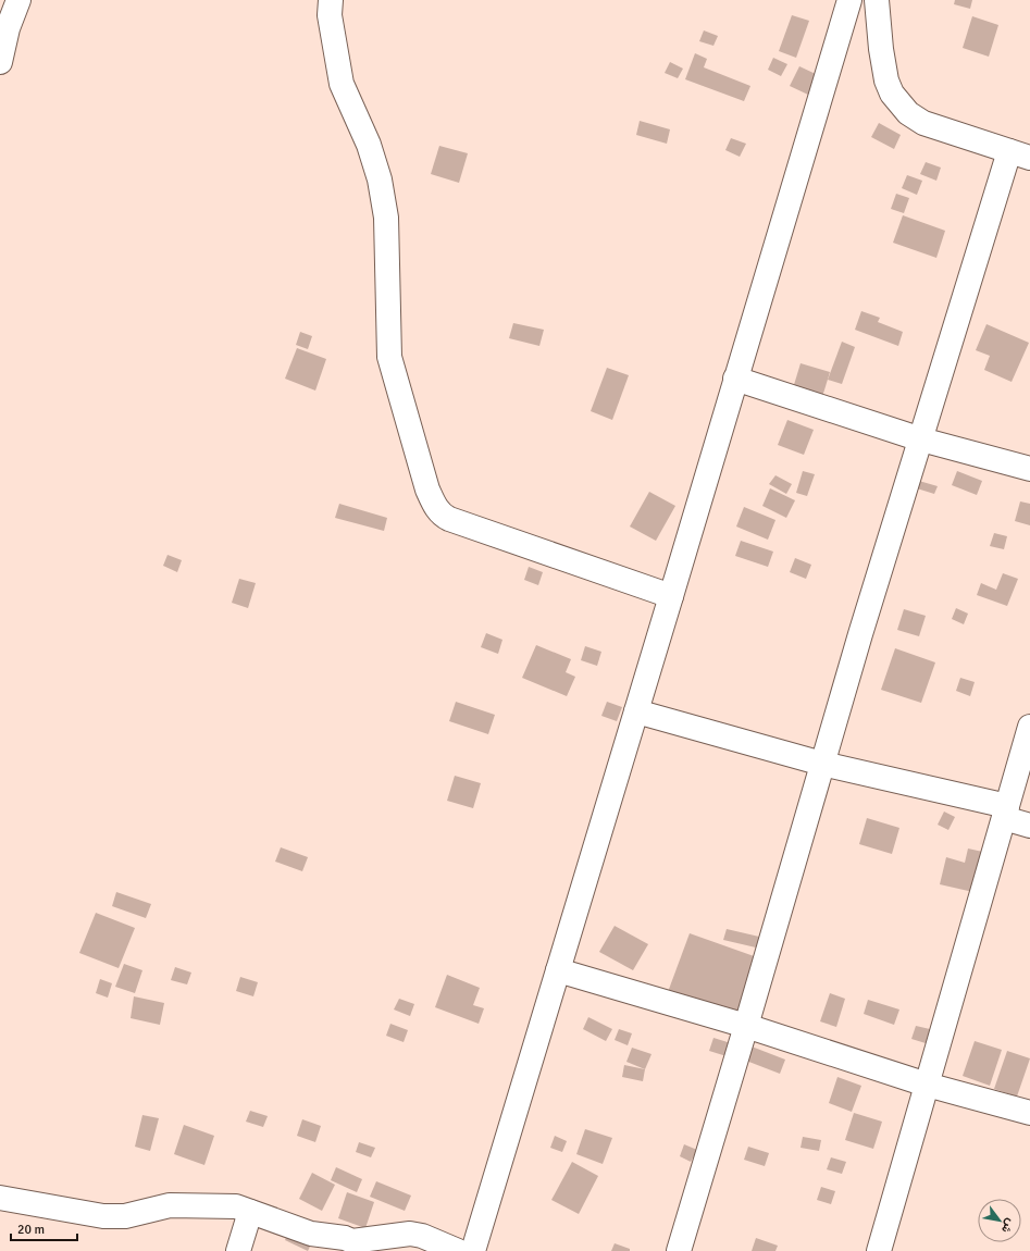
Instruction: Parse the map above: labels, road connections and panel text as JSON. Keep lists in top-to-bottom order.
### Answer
{
  "scale_bar": "20 m",
  "north": "bottom right"
}
